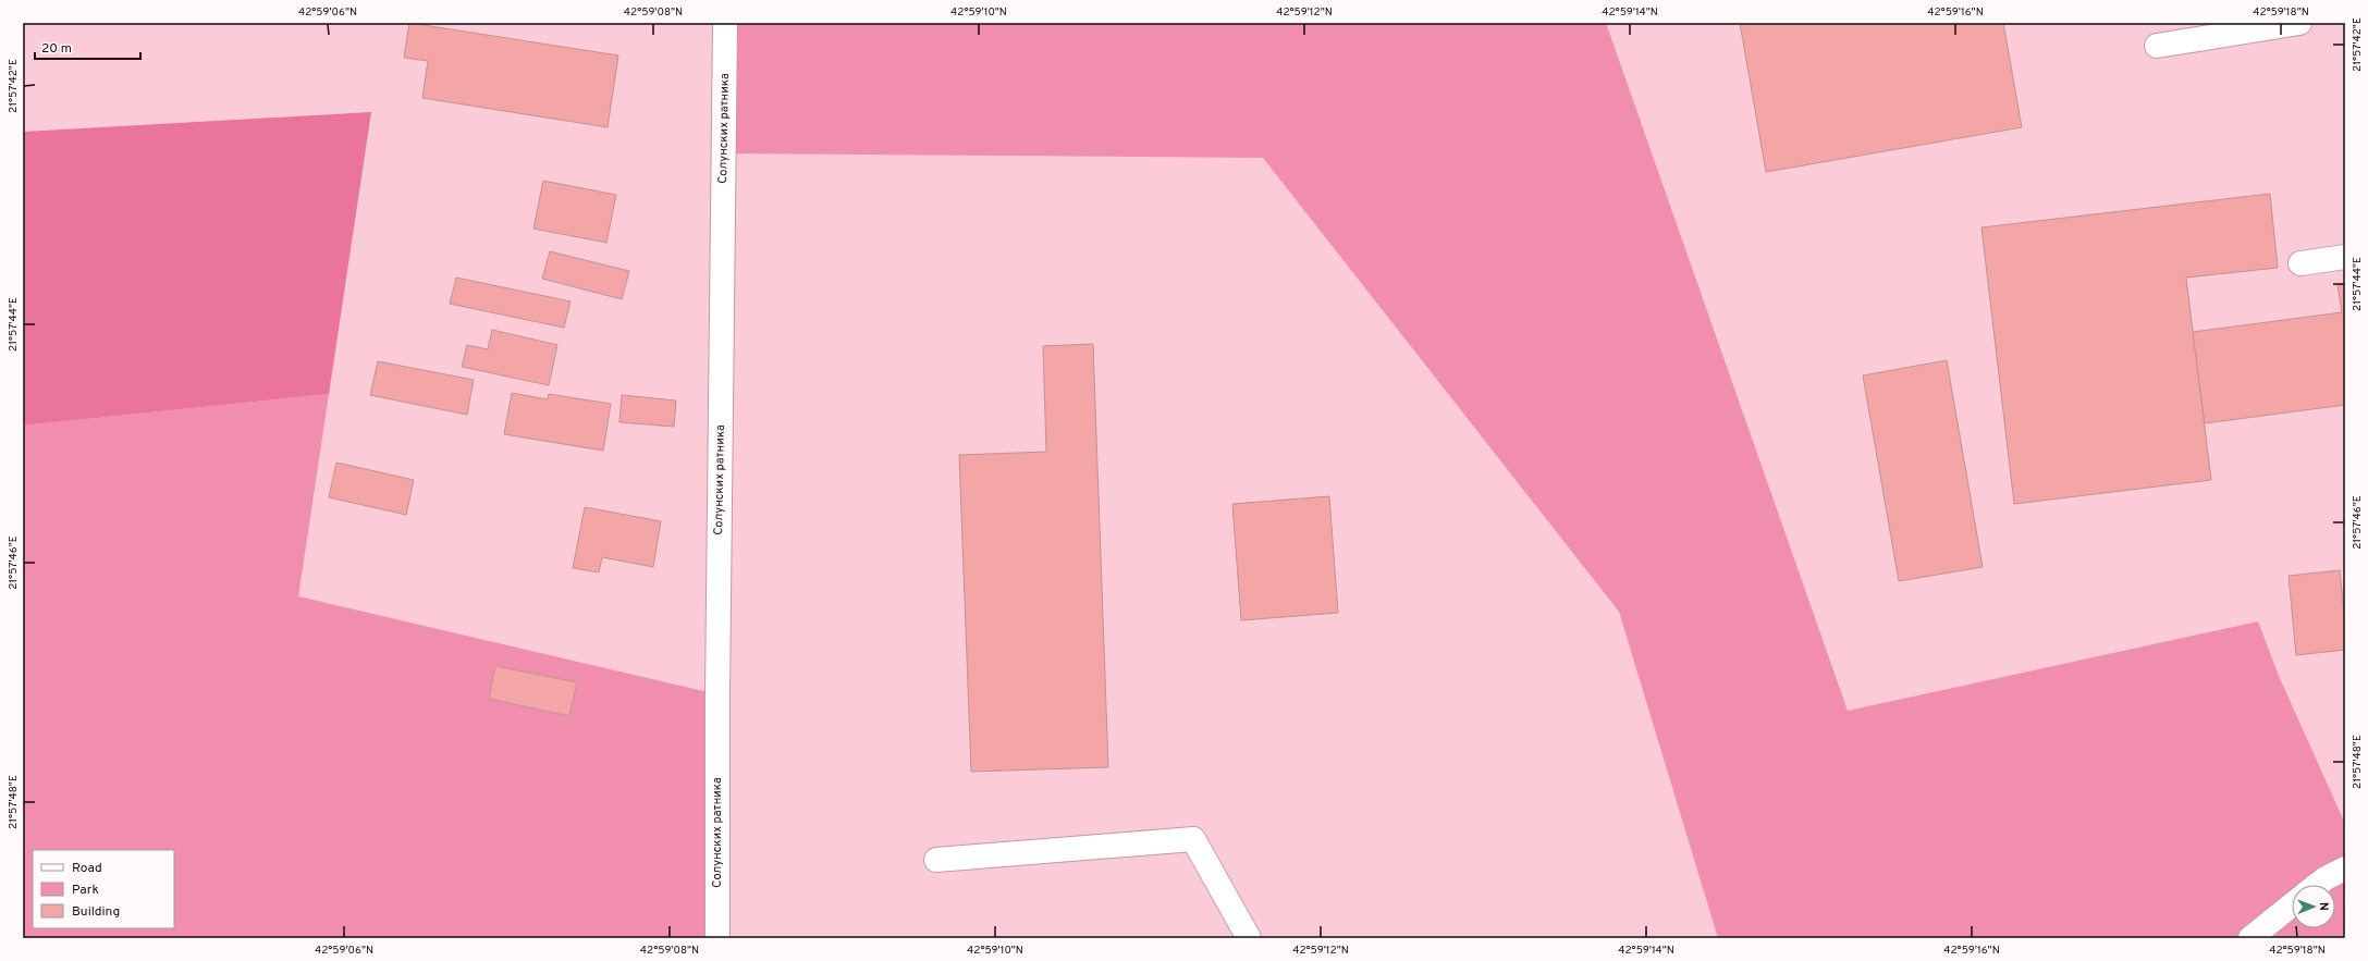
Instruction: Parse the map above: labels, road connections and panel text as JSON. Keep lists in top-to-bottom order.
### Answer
{
  "streets": {
    "main road": ["Солунских ратника"]
  },
  "legend": ["Road", "Park", "Building"],
  "scale_bar": "20 m",
  "north": "right",
  "coordinates": [
    "42°59'06\"N",
    "42°59'08\"N",
    "42°59'10\"N",
    "42°59'12\"N",
    "42°59'14\"N",
    "42°59'16\"N",
    "42°59'18\"N",
    "21°57'42\"E",
    "21°57'44\"E",
    "21°57'46\"E",
    "21°57'48\"E"
  ]
}
